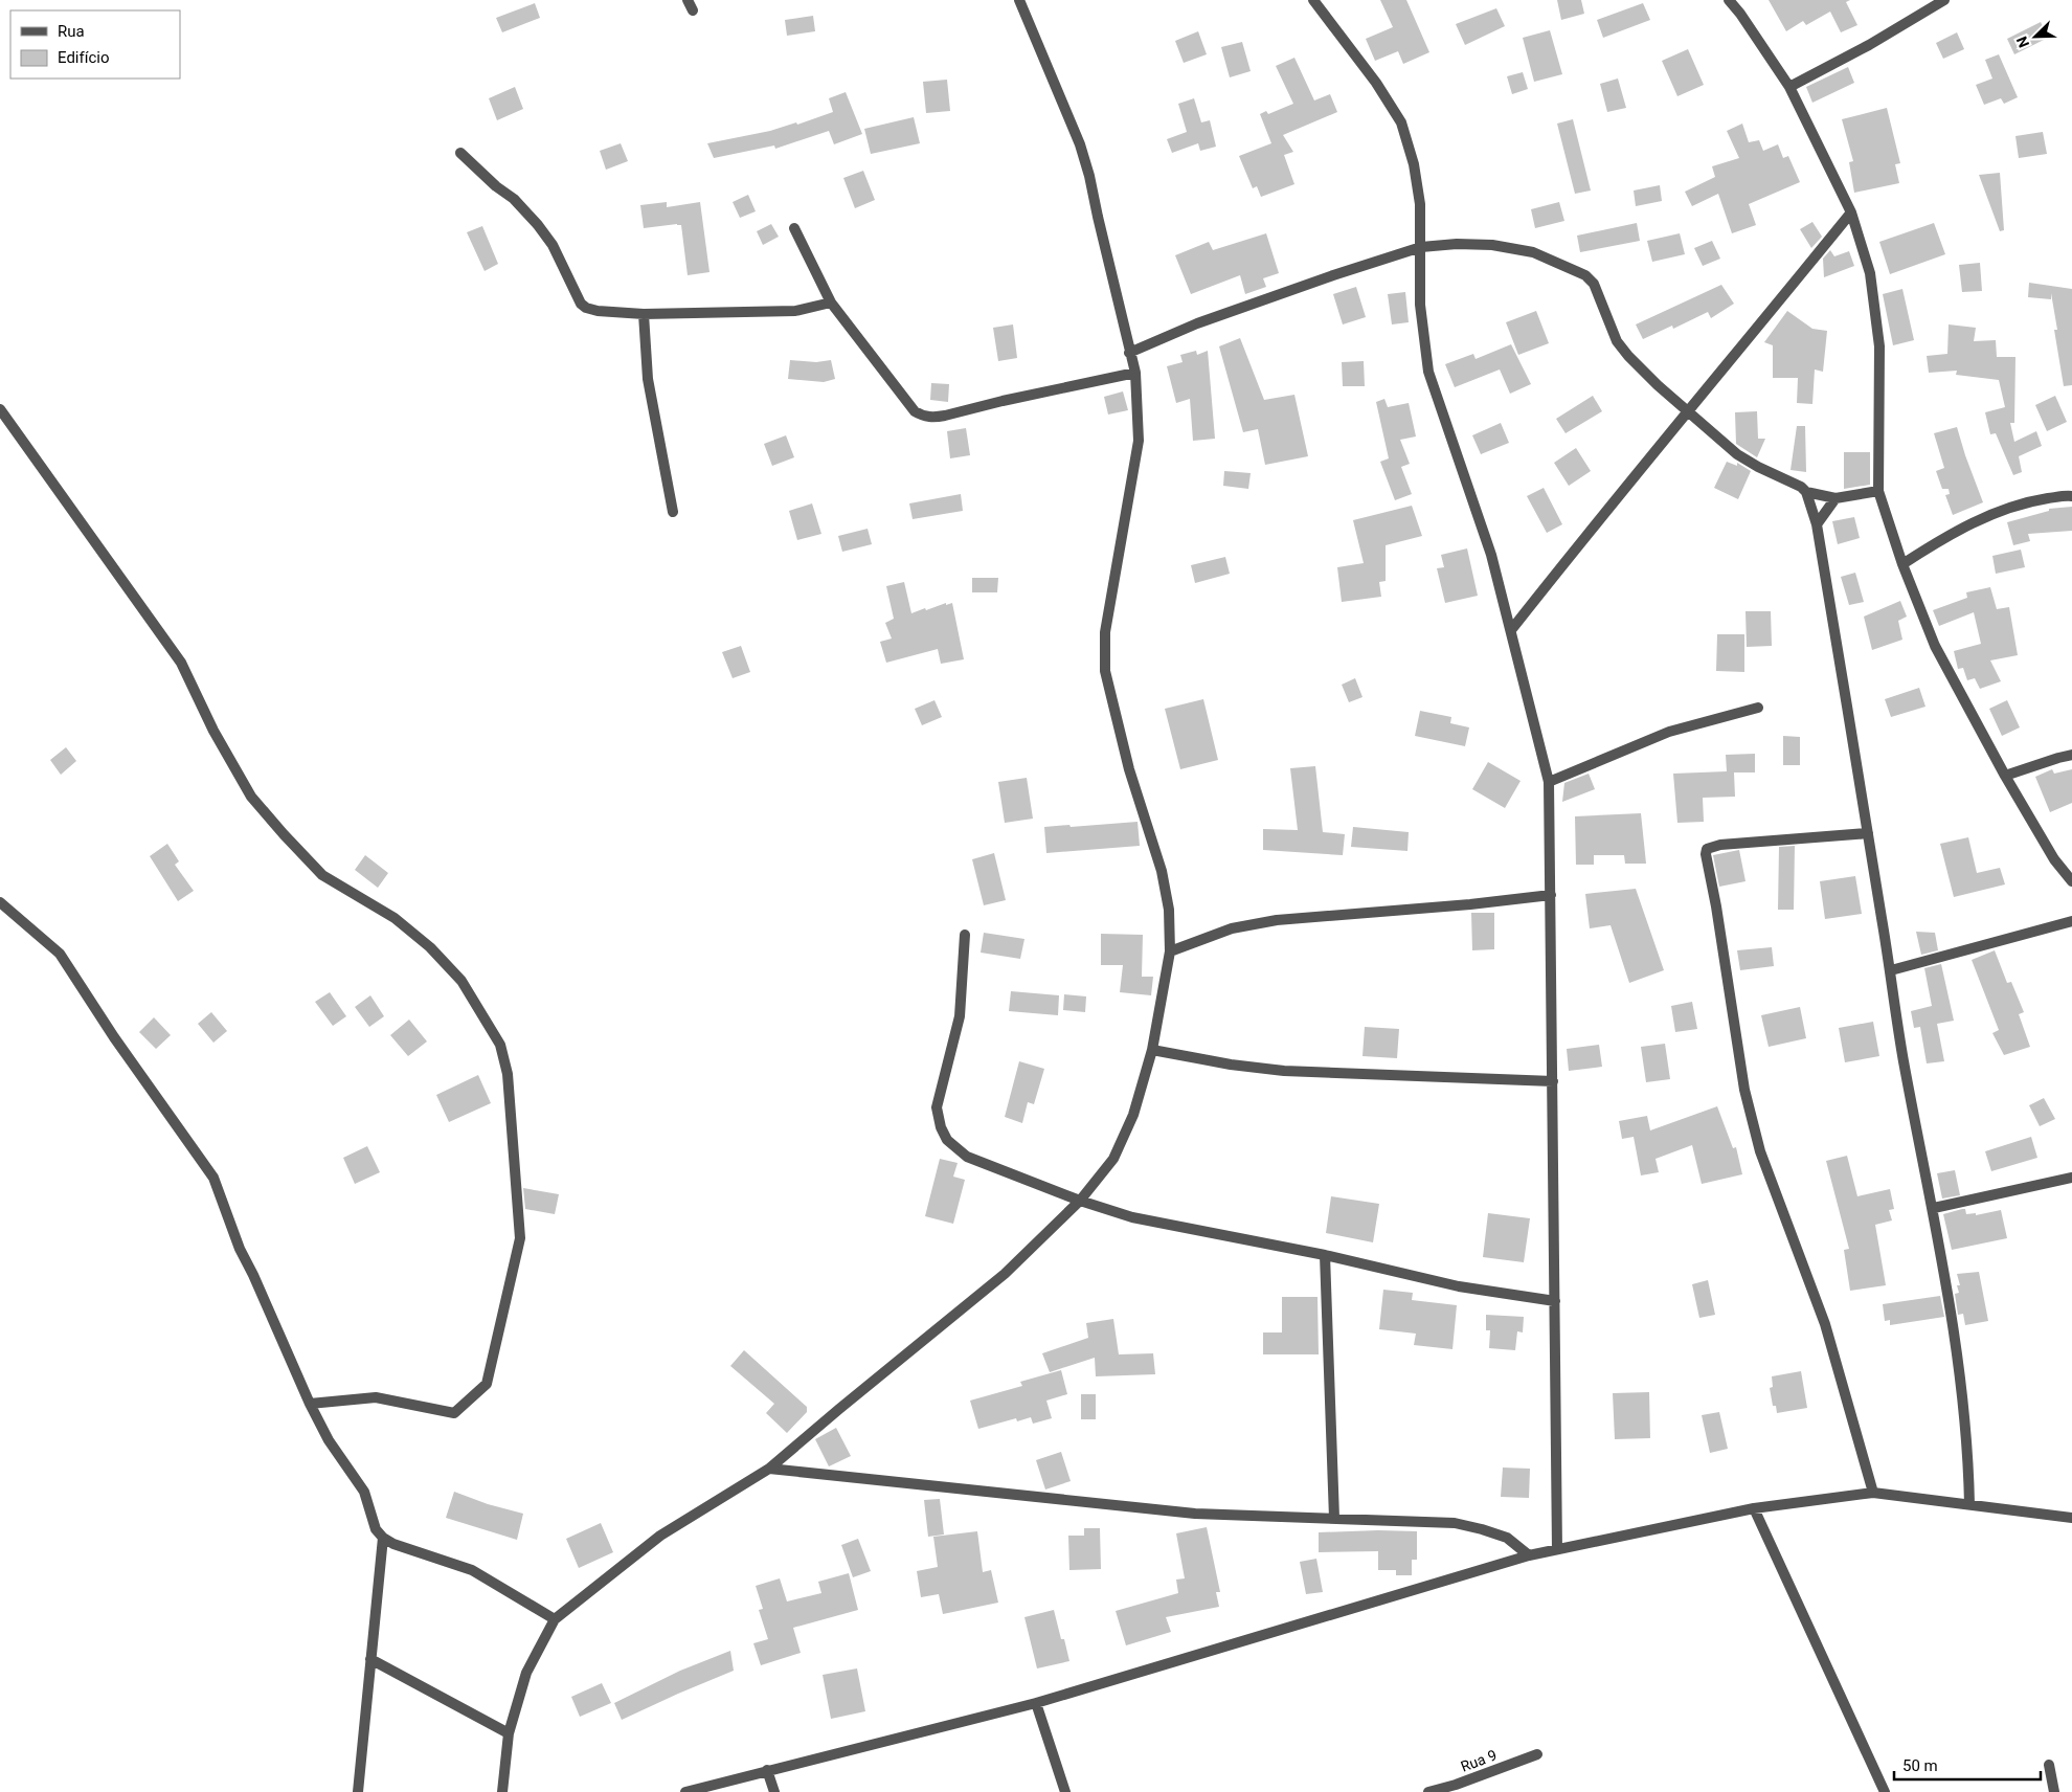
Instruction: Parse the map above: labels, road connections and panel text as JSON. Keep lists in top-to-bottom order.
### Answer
{
  "streets": {
    "street": ["Rua 9"]
  },
  "legend": ["Rua", "Edifício"],
  "scale_bar": "50 m",
  "north": "bottom left"
}
